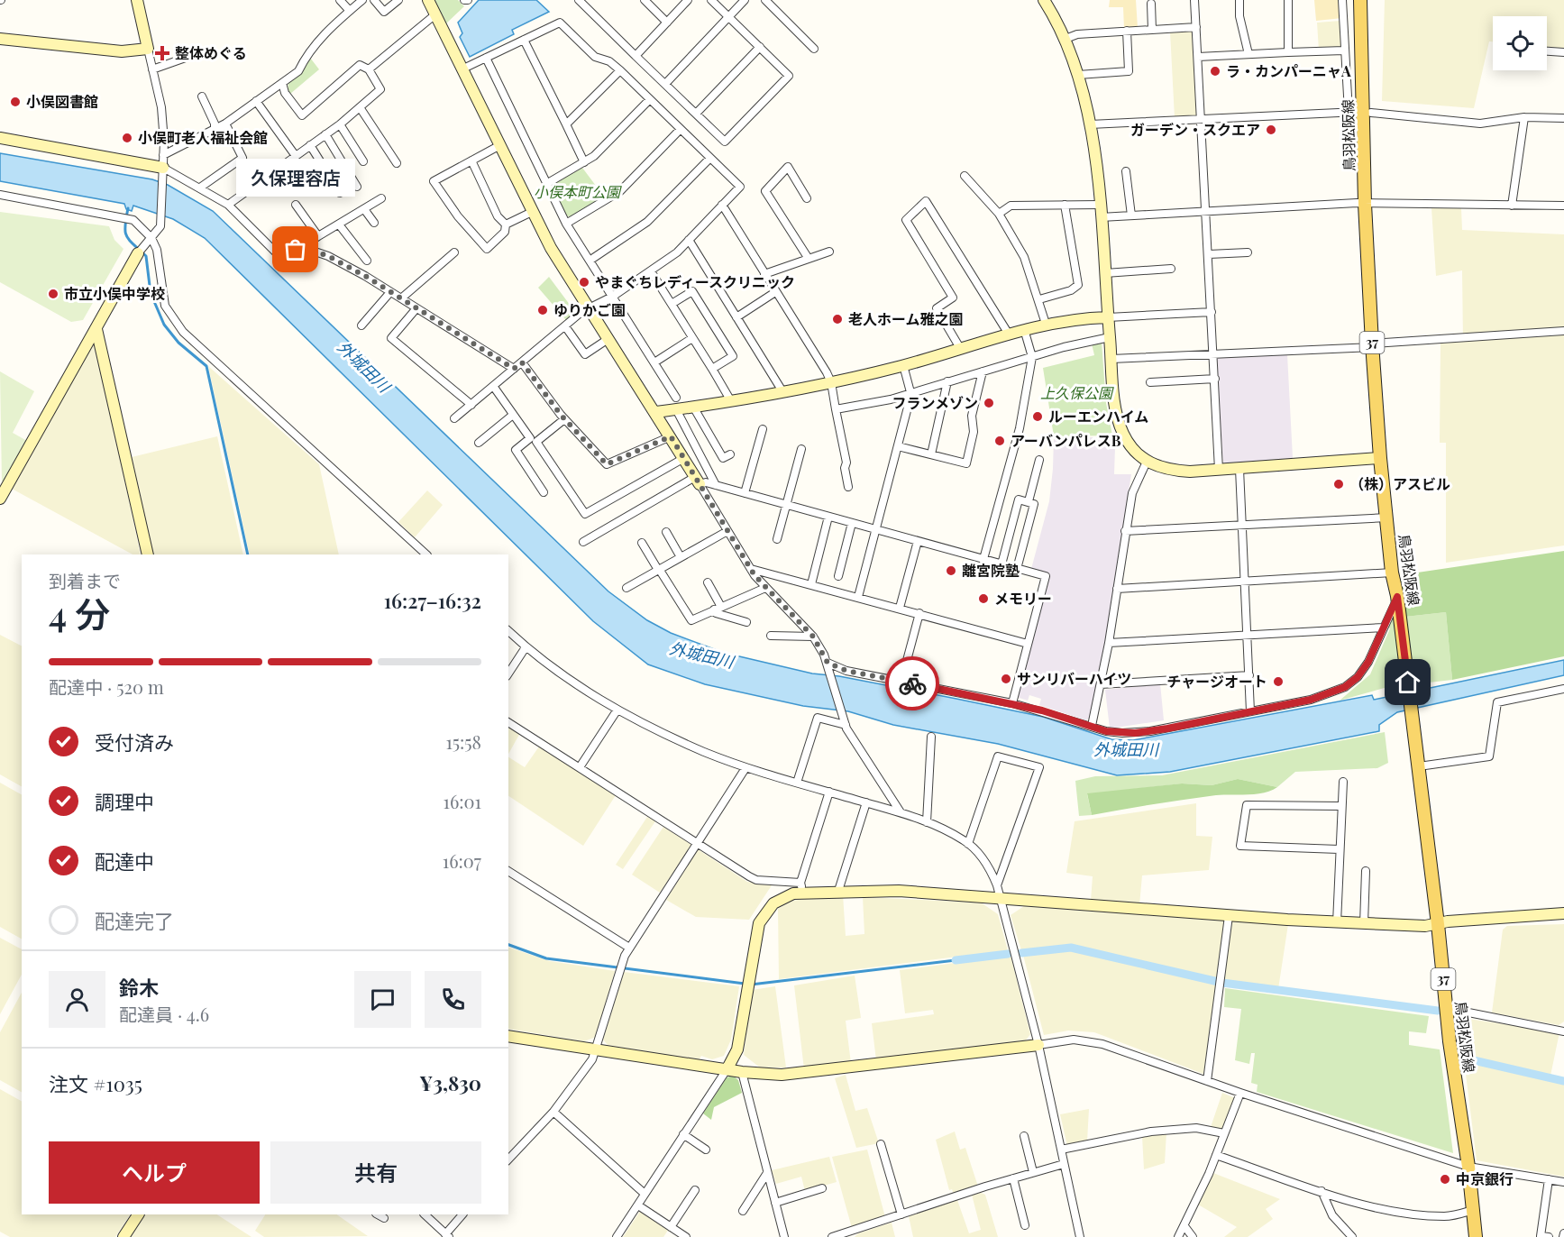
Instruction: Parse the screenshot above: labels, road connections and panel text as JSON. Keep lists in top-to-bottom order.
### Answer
{
  "streets": {
    "main road": ["鳥羽松阪線", "37"]
  },
  "water": ["外城田川"],
  "parks": ["小俣本町公園", "上久保公園"],
  "places": {
    "health": ["整体めぐる"],
    "other": [
      "ラ・カンパーニャA",
      "小俣図書館",
      "ガーデン・スクエア",
      "小俣町老人福祉会館",
      "久保理容店",
      "やまぐちレディースクリニック",
      "市立小俣中学校",
      "ゆりかご園",
      "老人ホーム雅之園",
      "フランメゾン",
      "ルーエンハイム",
      "アーバンパレスB",
      "（株）アスビル",
      "離宮院塾",
      "メモリー",
      "サンリバーハイツ",
      "チャージオート",
      "中京銀行"
    ]
  },
  "page": {
    "bubble": "久保理容店",
    "heading": ["4 分", "到着まで", "16:27–16:32"],
    "panel": [
      "鈴木",
      "配達員 · 4.6",
      "注文 #1035",
      "¥3,830"
    ],
    "bar": "配達中 · 520 m",
    "list": [
      ["受付済み", "15:58"],
      ["調理中", "16:01"],
      ["配達中", "16:07"],
      "配達完了"
    ],
    "buttons": ["ヘルプ", "共有"]
  }
}
